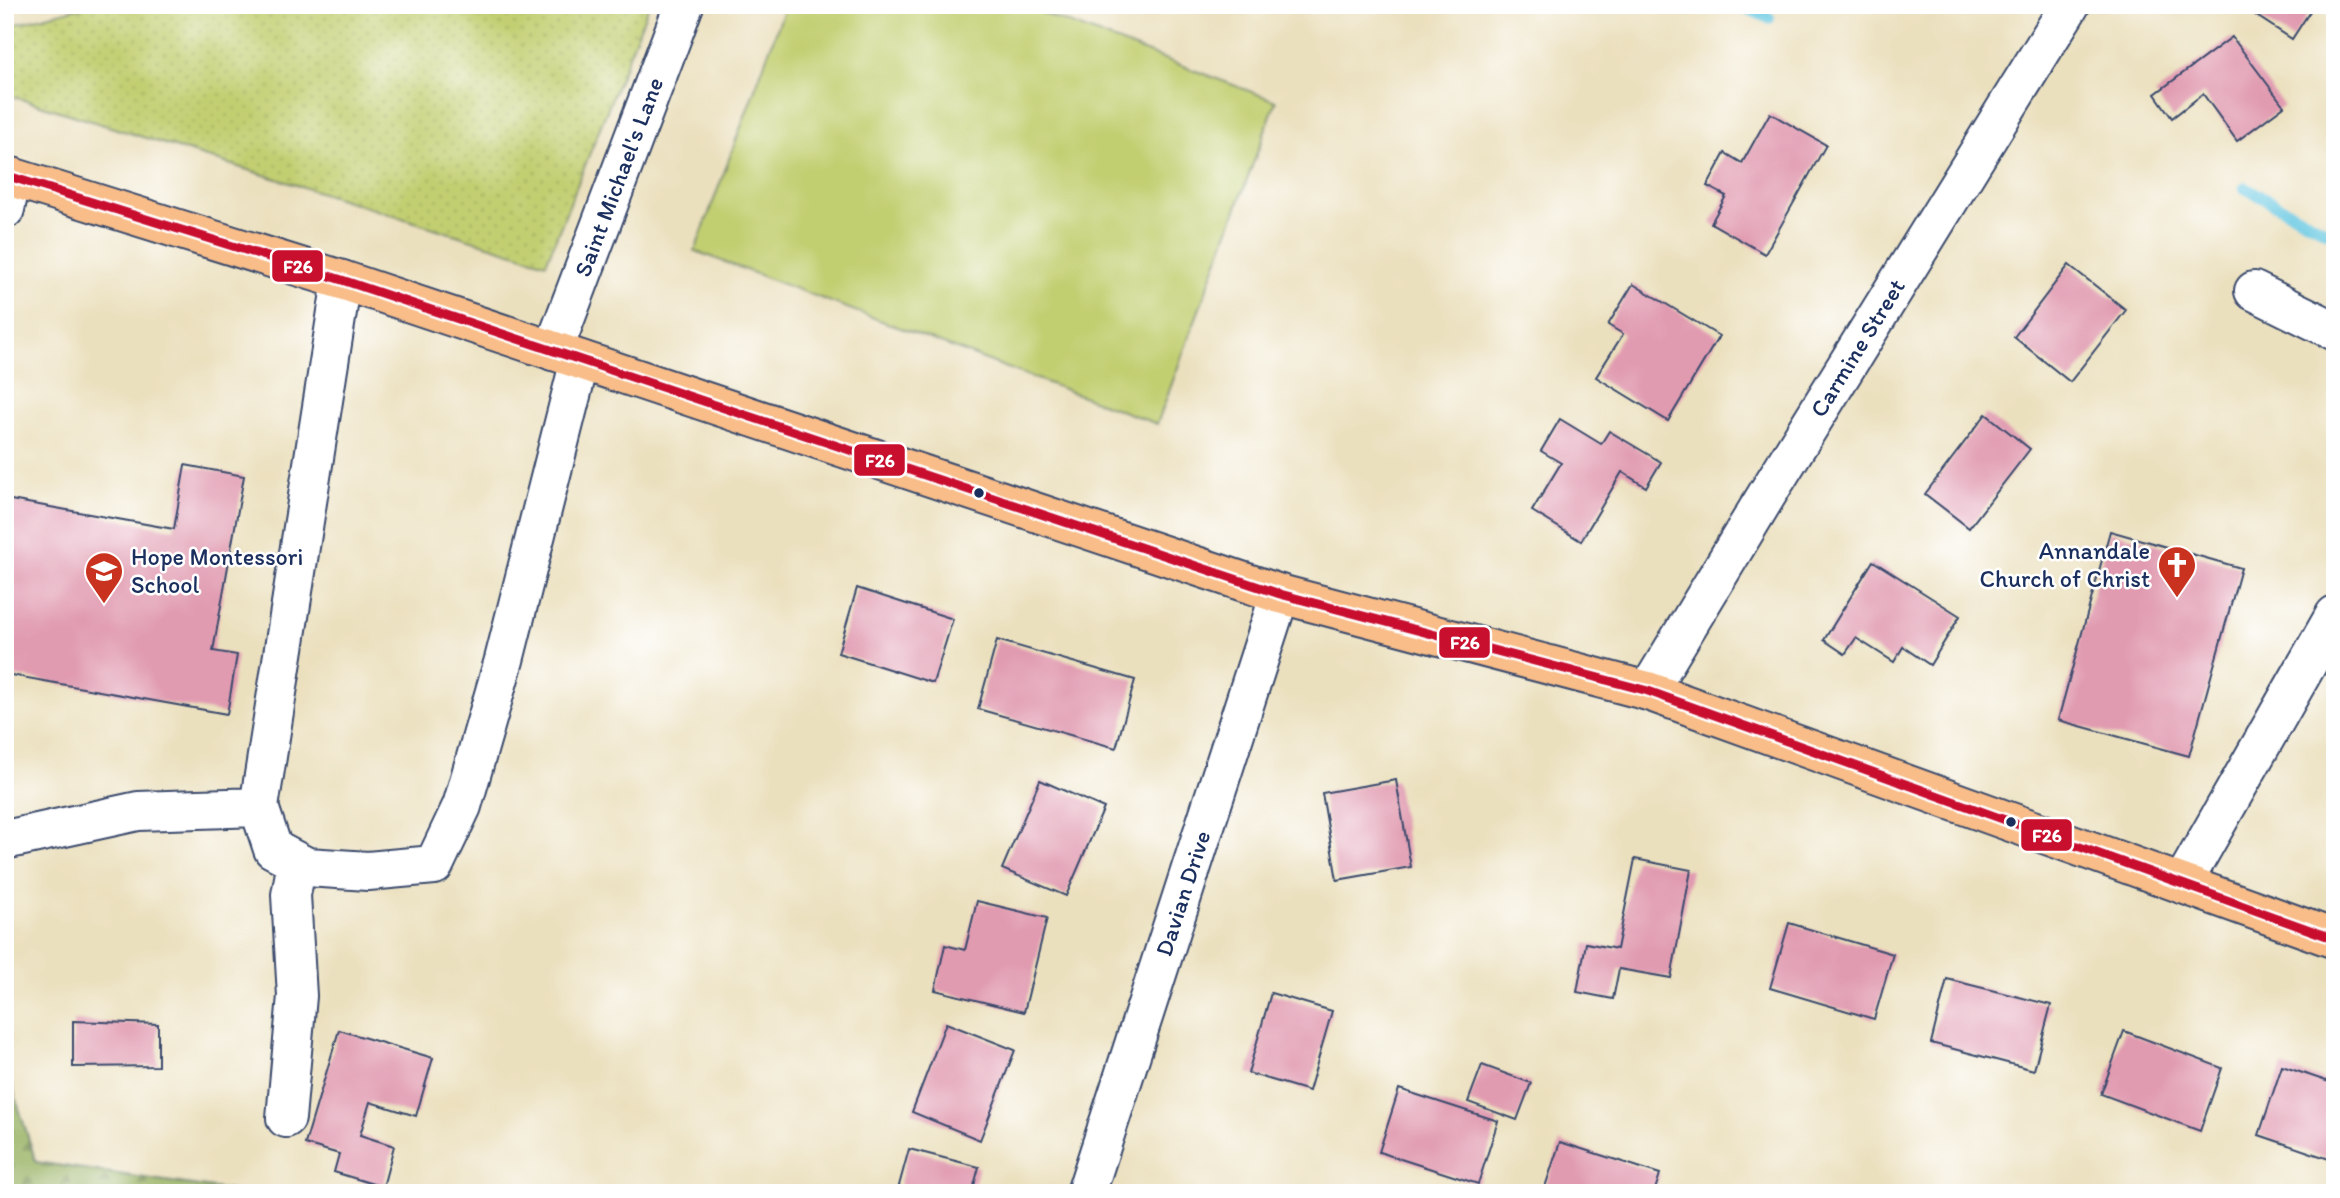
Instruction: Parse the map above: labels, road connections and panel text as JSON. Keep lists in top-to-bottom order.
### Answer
{
  "streets": {
    "street": ["Saint Michael's Lane", "Carmine Street", "Davian Drive"]
  },
  "places": {
    "church": ["Annandale Church of Christ"],
    "school or university": ["Hope Montessori School"]
  },
  "lines": ["transit line F26"]
}
